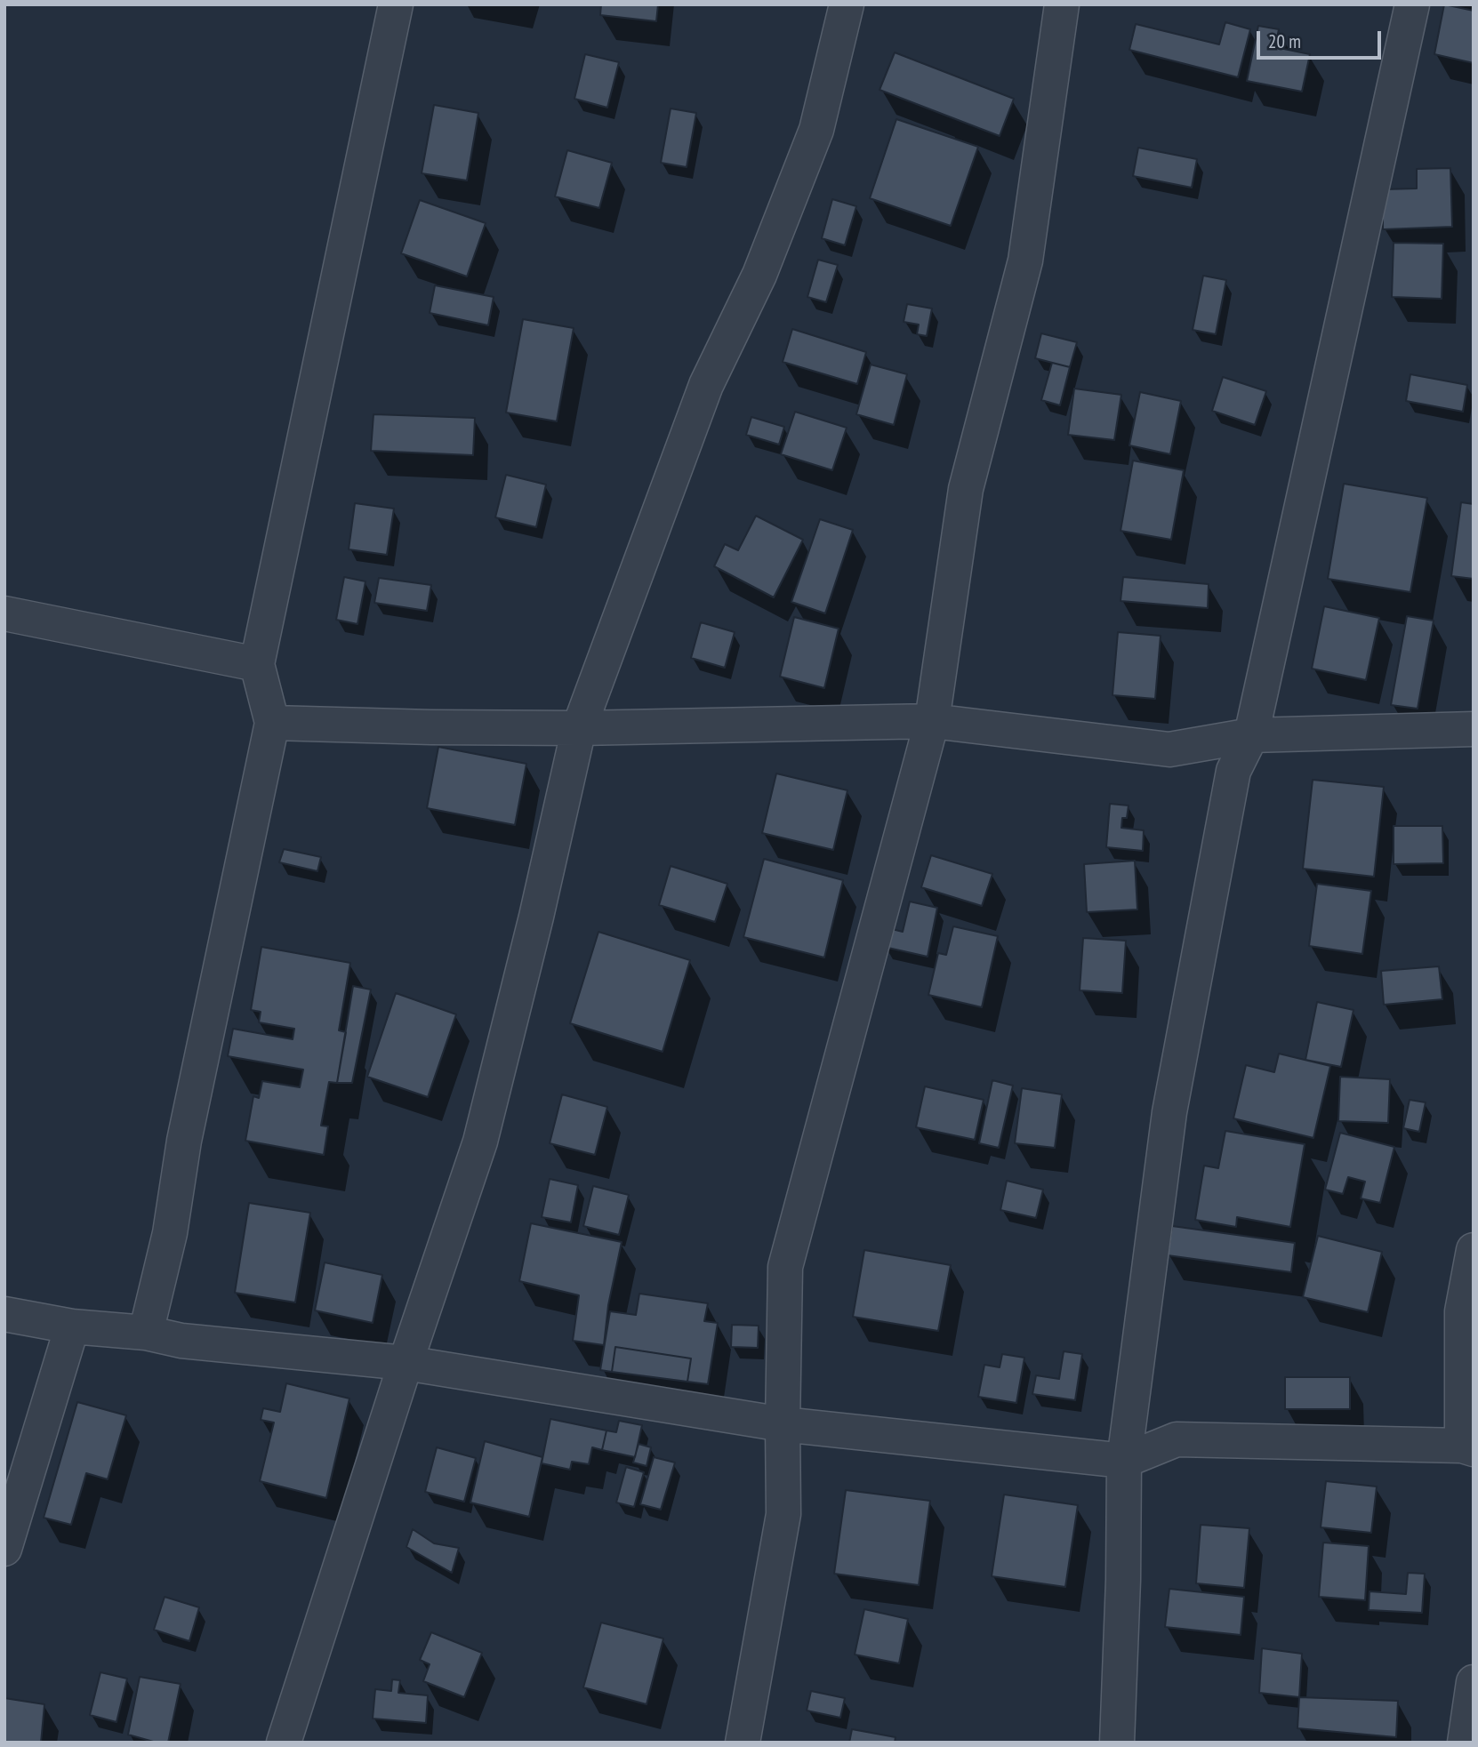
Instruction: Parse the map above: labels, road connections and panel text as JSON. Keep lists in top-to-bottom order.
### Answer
{
  "scale_bar": "20 m"
}
